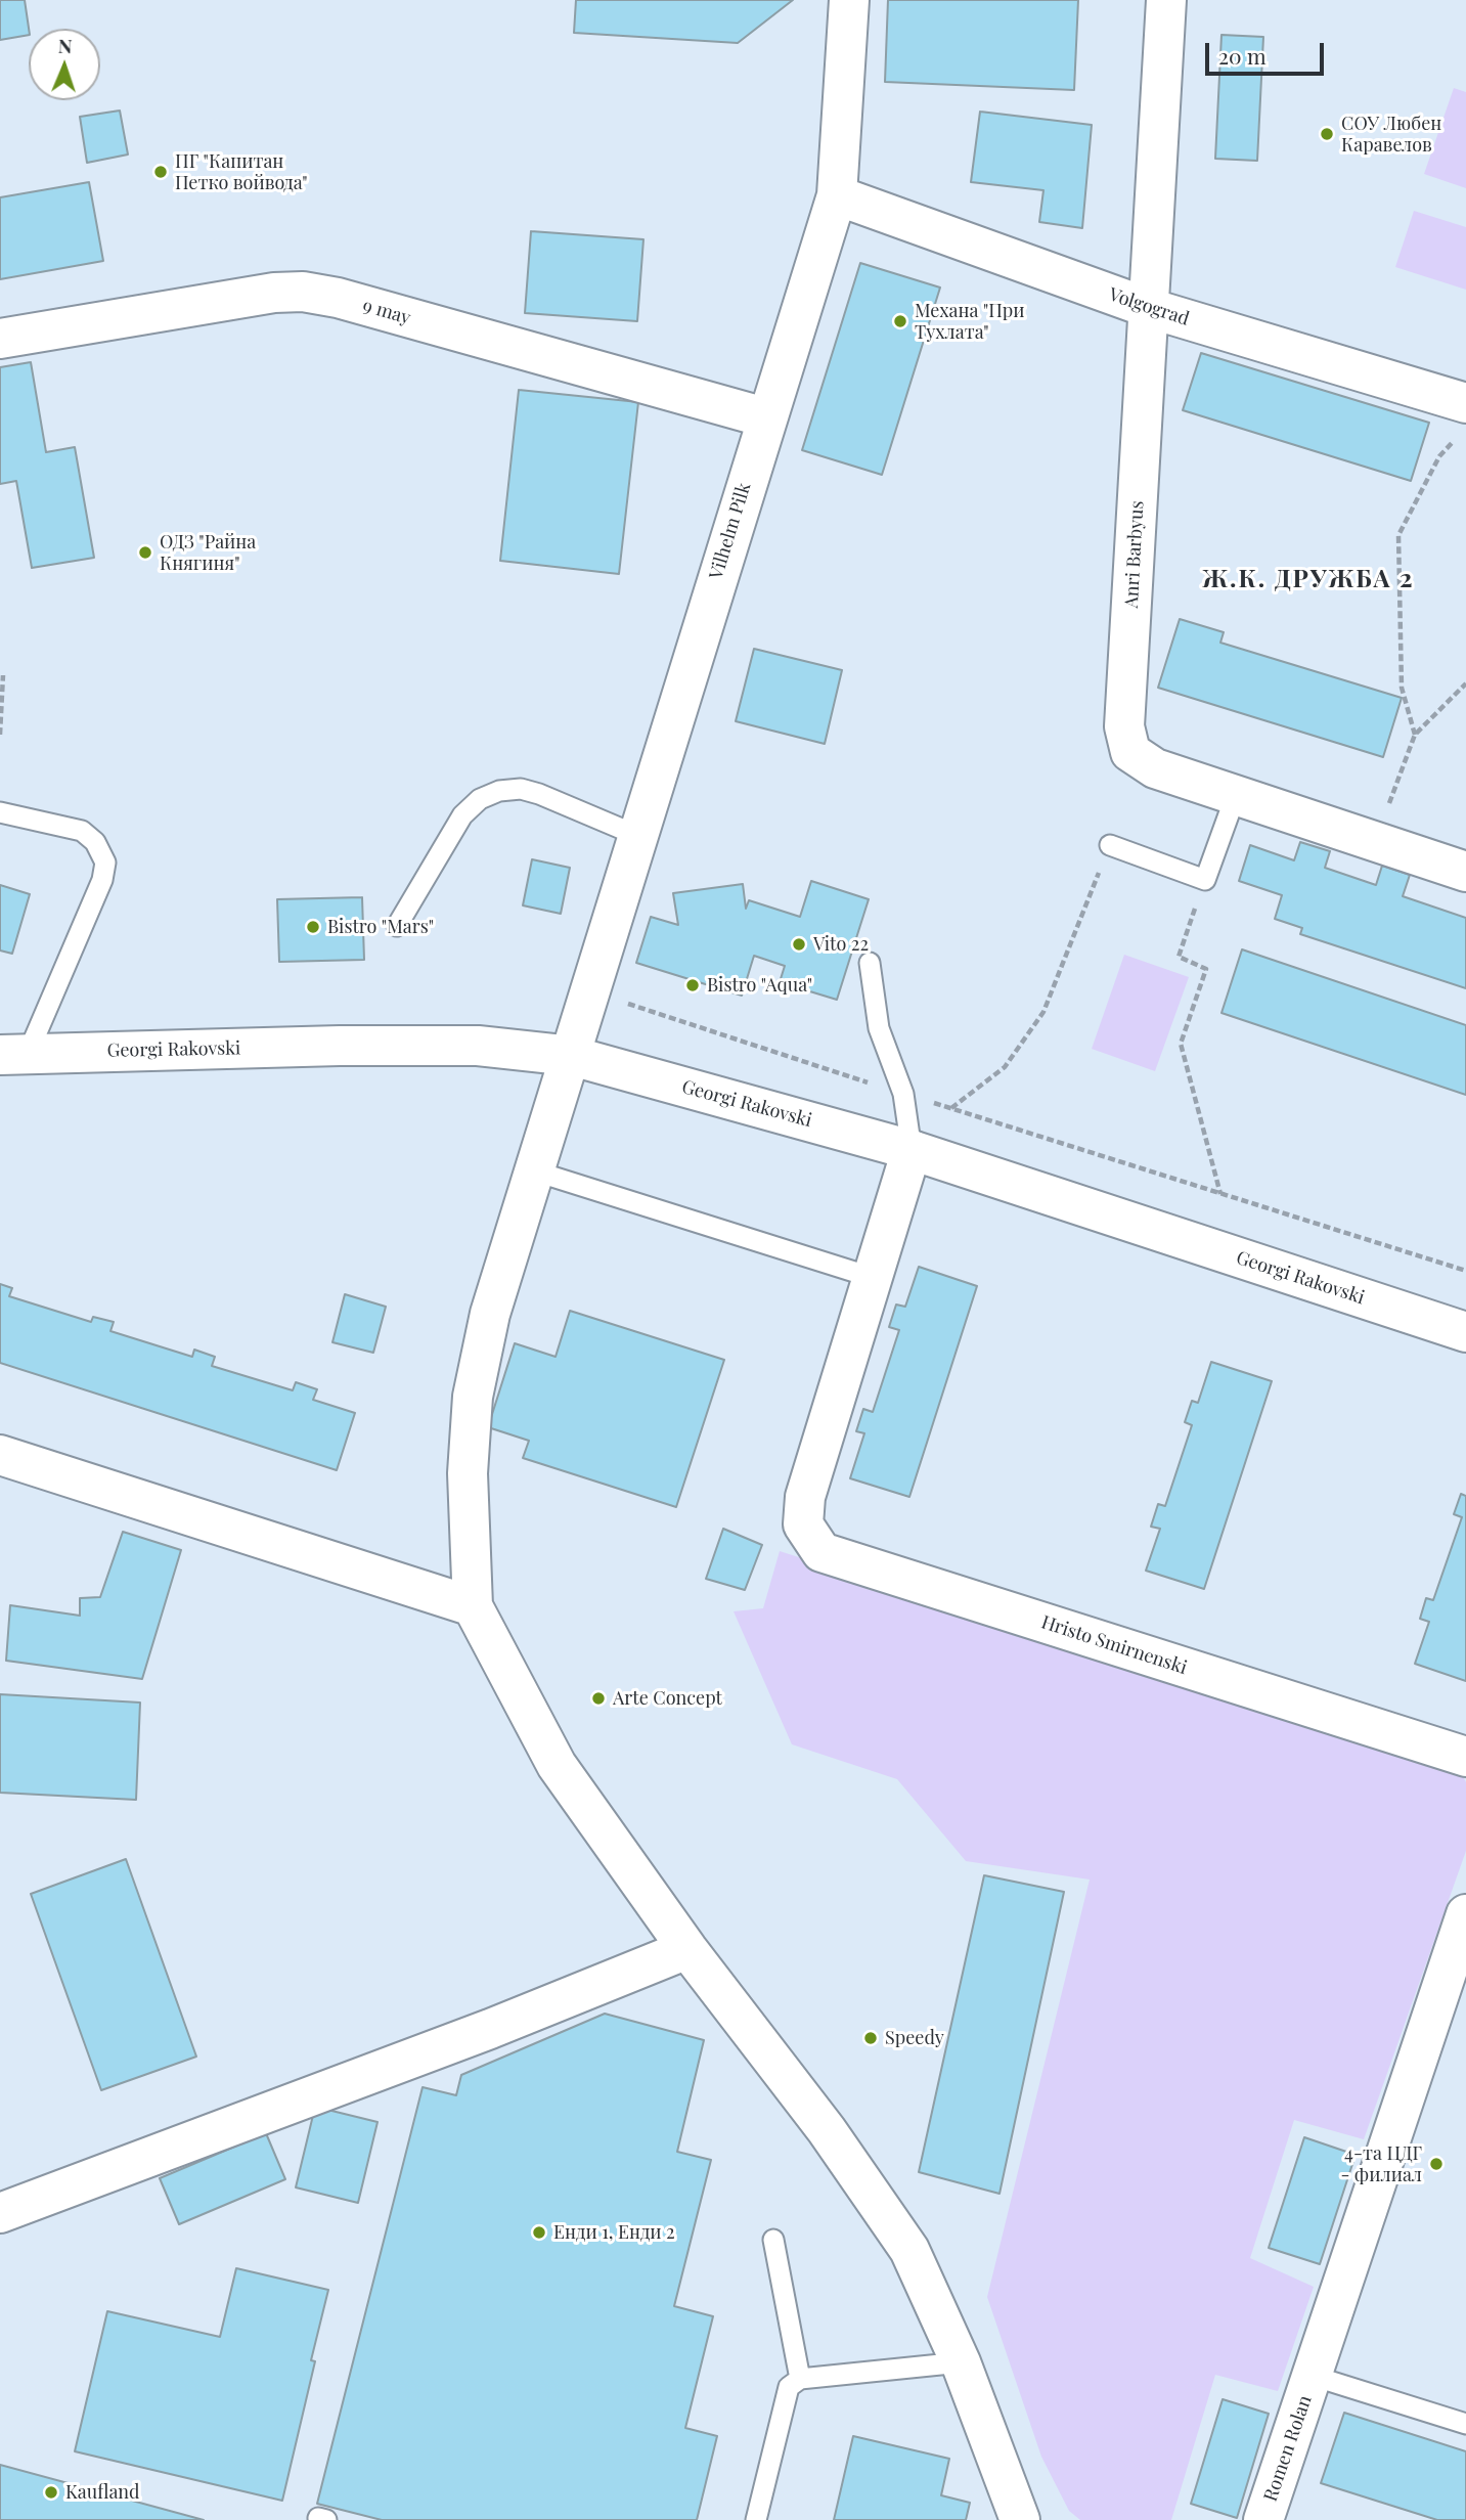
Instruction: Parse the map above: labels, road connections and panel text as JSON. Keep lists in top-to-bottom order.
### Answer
{
  "streets": {
    "street": [
      "Volgograd",
      "9 may",
      "Vilhelm Pilk",
      "Anri Barbyus",
      "Georgi Rakovski",
      "Hristo Smirnenski",
      "Romen Rolan"
    ]
  },
  "crossings": [
    ["Volgograd", "Vilhelm Pilk"],
    ["Volgograd", "Anri Barbyus"],
    ["9 may", "Vilhelm Pilk"],
    ["Vilhelm Pilk", "Georgi Rakovski"]
  ],
  "districts": ["Ж.К. ДРУЖБА 2"],
  "places": [
    "СОУ Любен Каравелов",
    "ПГ \"Капитан Петко войвода\"",
    "Механа \"При Тухлата\"",
    "ОДЗ \"Райна Княгиня\"",
    "Bistro \"Mars\"",
    "Vito 22",
    "Bistro \"Aqua\"",
    "Arte Concept",
    "Speedy",
    "4-та ЦДГ - филиал",
    "Енди 1, Енди 2",
    "Kaufland"
  ],
  "scale_bar": "20 m",
  "north": "top"
}
